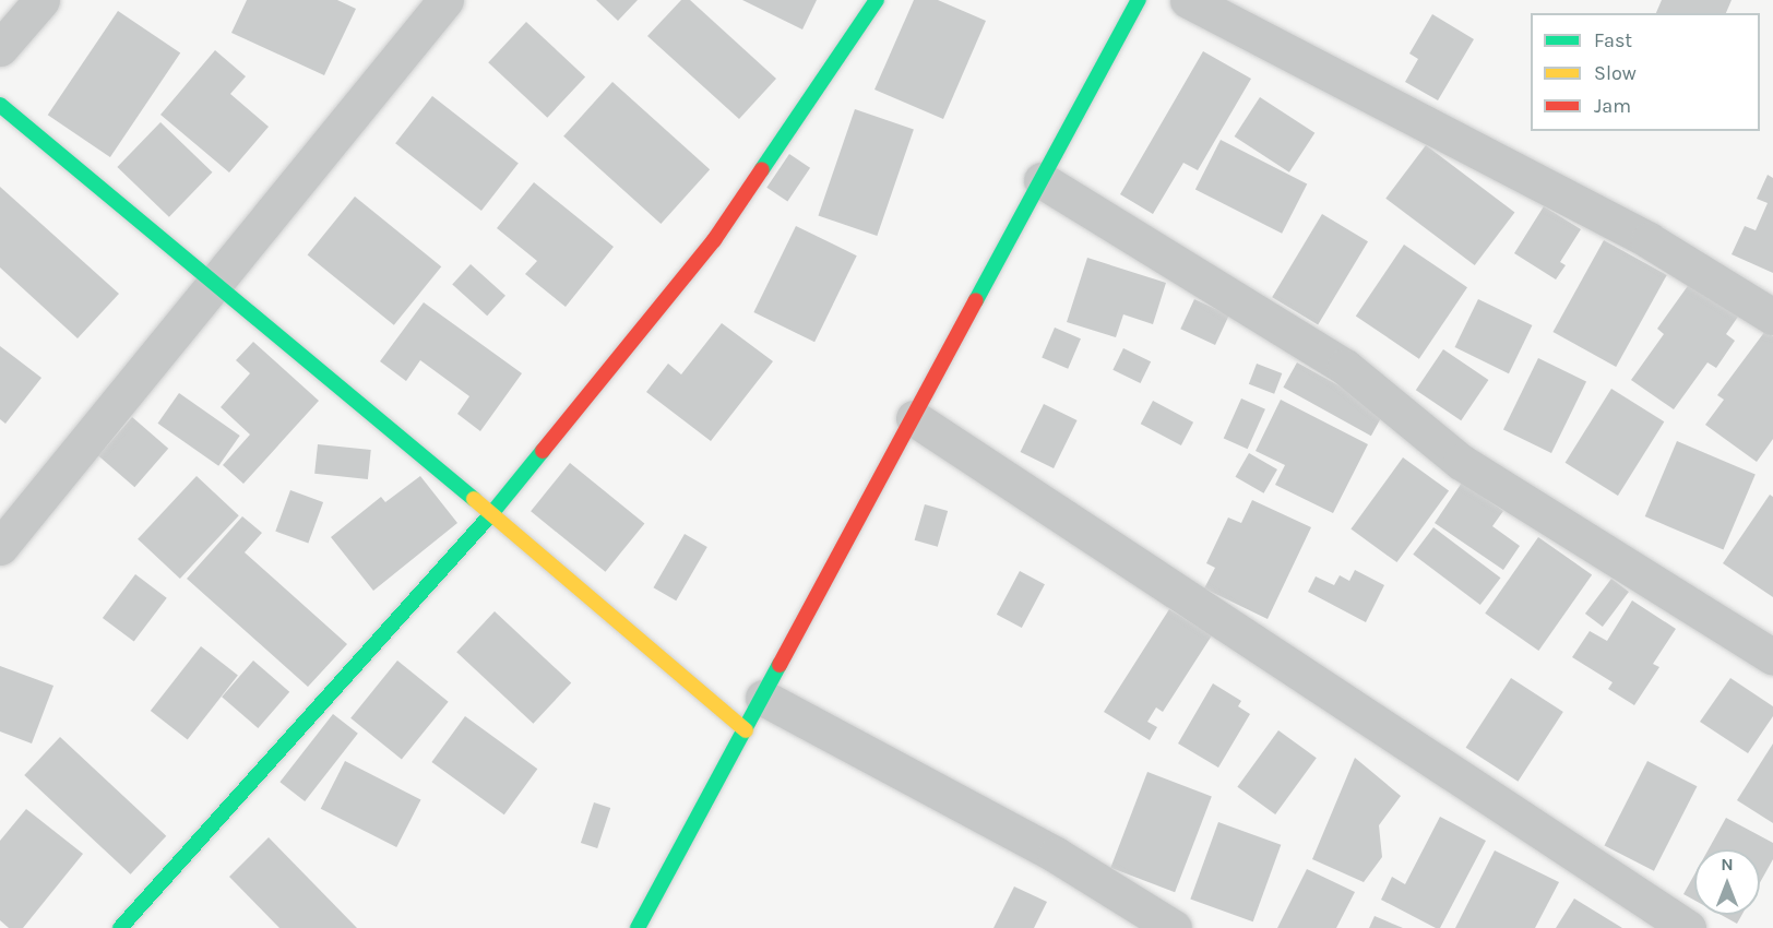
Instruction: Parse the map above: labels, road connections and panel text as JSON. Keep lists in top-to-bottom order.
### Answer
{
  "legend": ["Fast", "Slow", "Jam"],
  "north": "top"
}
